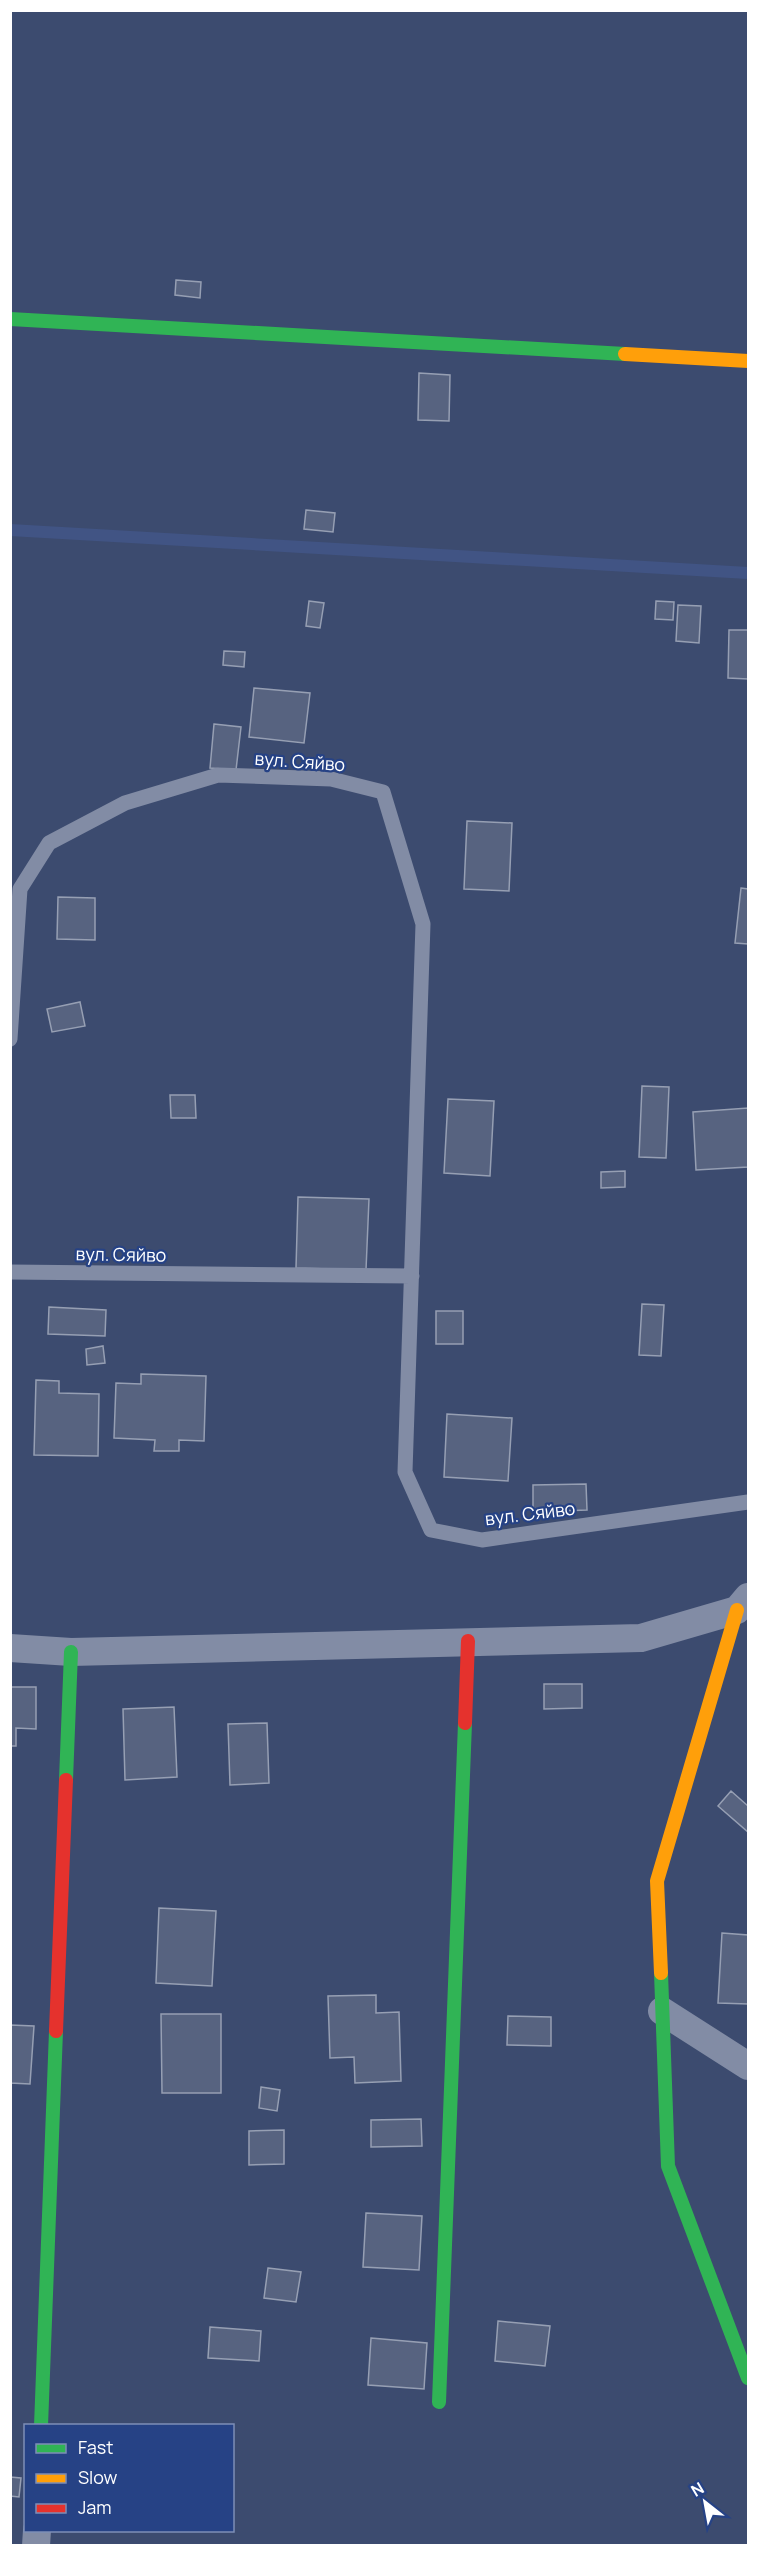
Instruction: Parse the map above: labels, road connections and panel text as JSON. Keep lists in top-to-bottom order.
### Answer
{
  "streets": {
    "lane": ["вул. Сяйво"]
  },
  "legend": ["Fast", "Slow", "Jam"],
  "north": "top left"
}
